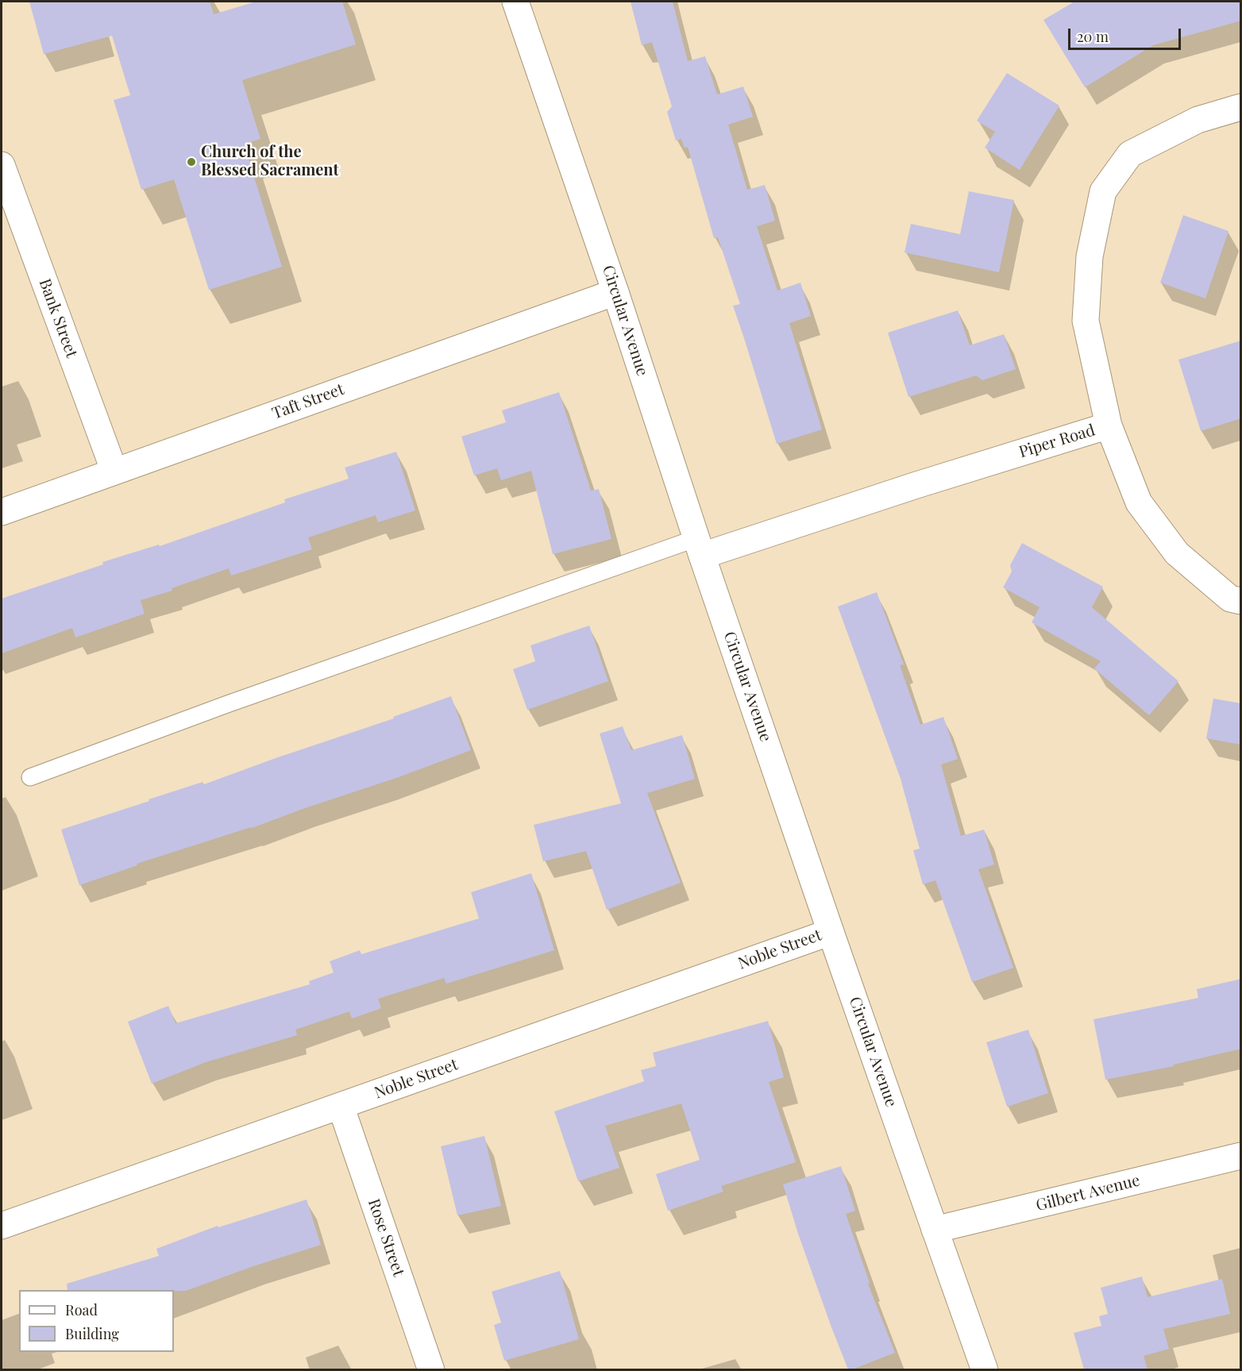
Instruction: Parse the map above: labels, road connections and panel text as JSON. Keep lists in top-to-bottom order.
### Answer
{
  "streets": {
    "street": [
      "Bank Street",
      "Circular Avenue",
      "Taft Street",
      "Piper Road",
      "Noble Street",
      "Gilbert Avenue",
      "Rose Street"
    ]
  },
  "crossings": [
    ["Bank Street", "Taft Street"],
    ["Circular Avenue", "Taft Street"],
    ["Circular Avenue", "Piper Road"],
    ["Circular Avenue", "Noble Street"],
    ["Circular Avenue", "Gilbert Avenue"],
    ["Noble Street", "Rose Street"]
  ],
  "places": ["Church of the Blessed Sacrament"],
  "legend": ["Road", "Building"],
  "scale_bar": "20 m"
}
